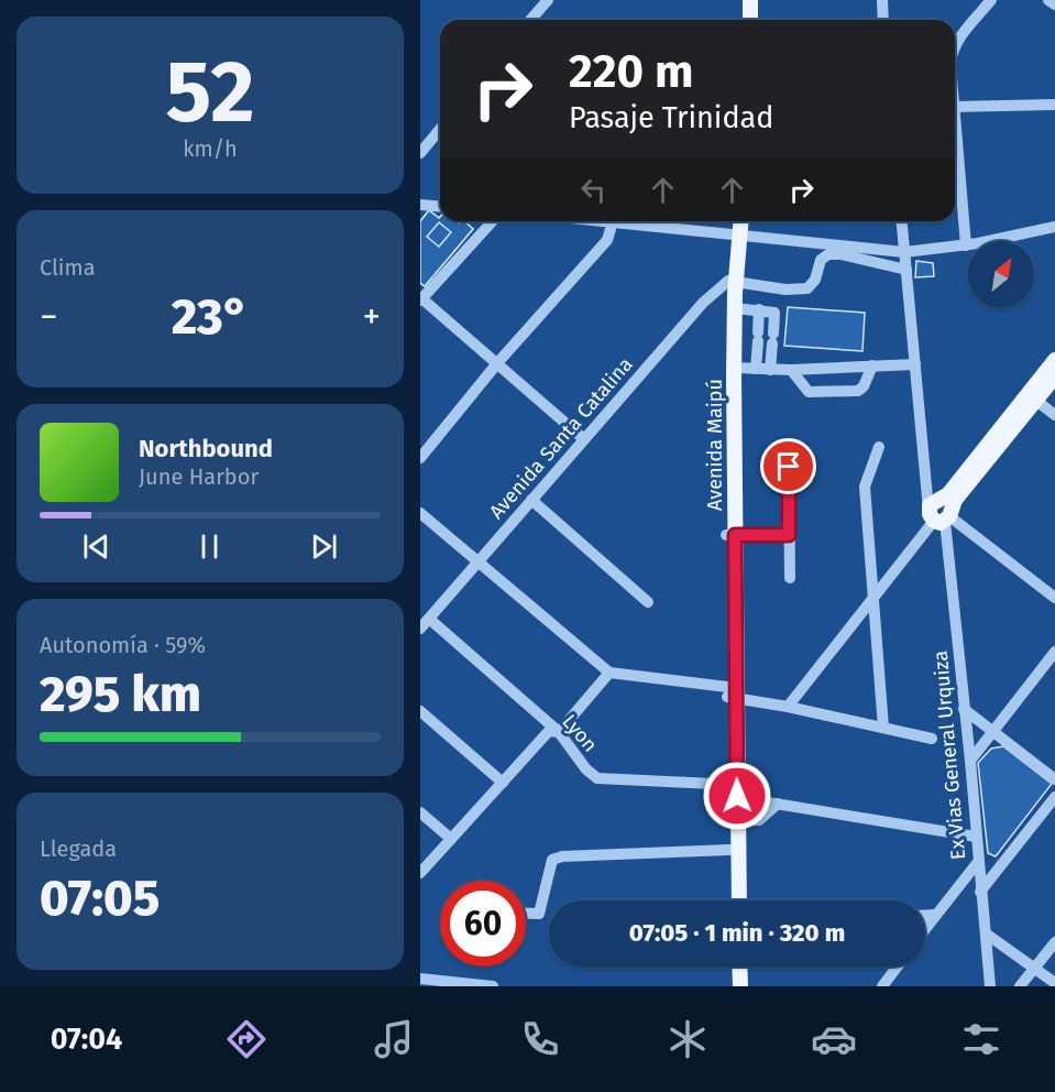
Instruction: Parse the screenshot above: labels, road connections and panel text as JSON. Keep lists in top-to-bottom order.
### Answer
{
  "streets": {
    "main road": ["Avenida Maipú"],
    "street": ["Avenida Santa Catalina", "Lyon", "Ex Vias General Urquiza"]
  },
  "crossings": [
    ["Avenida Santa Catalina", "Avenida Maipú"],
    ["Avenida Santa Catalina", "Lyon"],
    ["Avenida Maipú", "Lyon"],
    ["Lyon", "Ex Vias General Urquiza"]
  ],
  "north": "top right",
  "page": {
    "tile": [
      ["52", "km/h"],
      "Clima",
      ["Autonomía · 59%", "295 km"],
      ["Llegada", "07:05"]
    ],
    "turn": ["220 m", "Pasaje Trinidad"],
    "heat": ["−", "23°", "+"],
    "song": ["Northbound", "June Harbor"],
    "limit": "60",
    "trip": "07:05 · 1 min · 320 m",
    "tabs": "07:04"
  }
}
